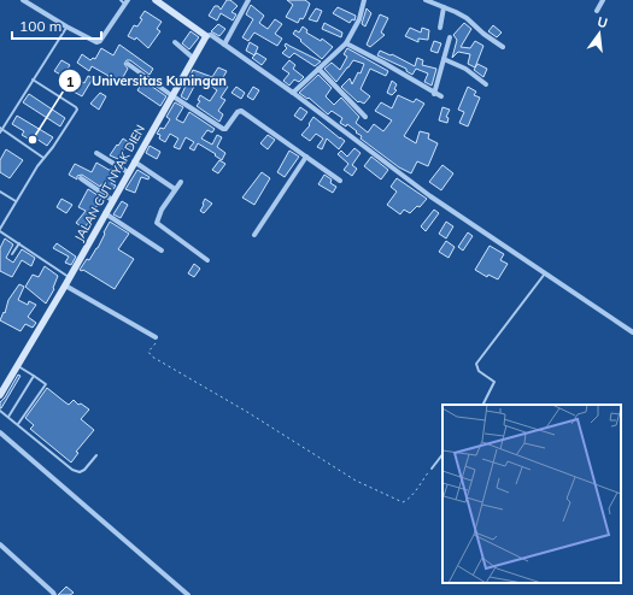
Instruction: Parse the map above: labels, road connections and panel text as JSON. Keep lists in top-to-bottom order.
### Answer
{
  "streets": {
    "street": ["JALAN CUT NYAK DIEN"]
  },
  "places": ["Universitas Kuningan"],
  "scale_bar": "100 m",
  "north": "top"
}
